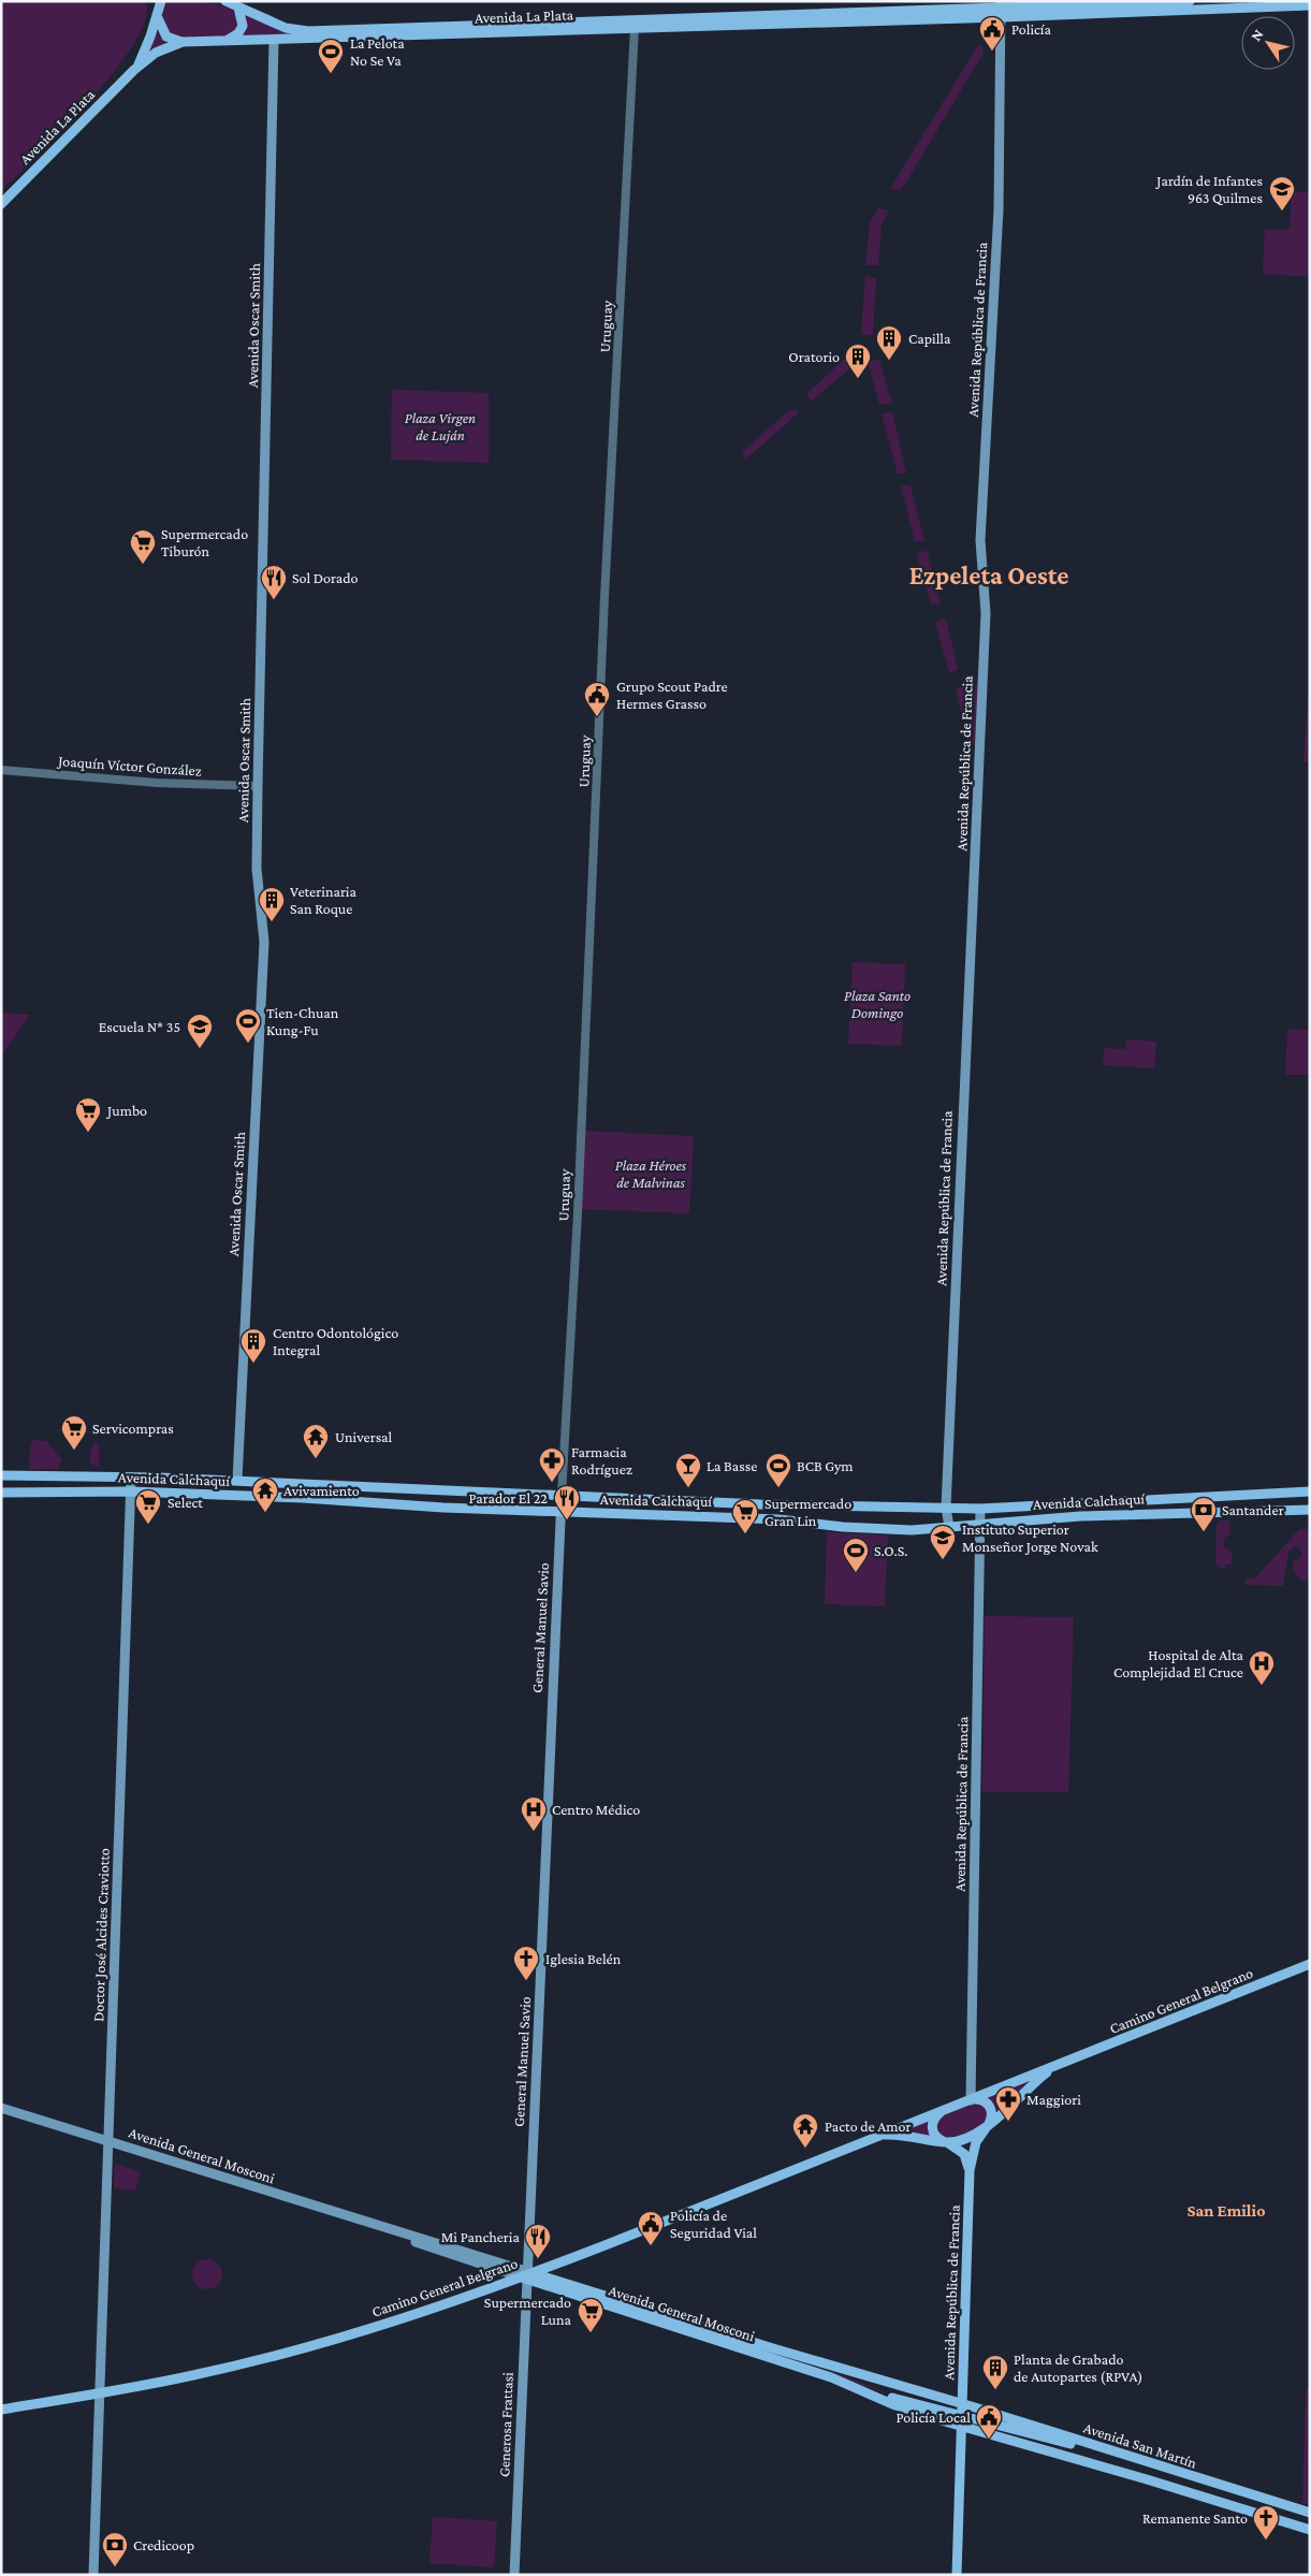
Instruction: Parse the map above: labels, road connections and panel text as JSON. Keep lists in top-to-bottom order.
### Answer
{
  "streets": {
    "main road": [
      "Avenida La Plata",
      "Avenida Oscar Smith",
      "Avenida República de Francia",
      "Avenida Calchaquí",
      "General Manuel Savio",
      "Doctor José Alcides Craviotto",
      "Camino General Belgrano",
      "Avenida General Mosconi",
      "Generosa Frattasi",
      "Avenida San Martín"
    ],
    "street": ["Uruguay", "Joaquín Víctor González"]
  },
  "crossings": [
    ["Avenida La Plata", "Avenida Oscar Smith"],
    ["Avenida La Plata", "Uruguay"],
    ["Avenida La Plata", "Avenida República de Francia"],
    ["Avenida Oscar Smith", "Joaquín Víctor González"],
    ["Avenida Oscar Smith", "Avenida Calchaquí"],
    ["Uruguay", "Avenida Calchaquí"],
    ["Uruguay", "General Manuel Savio"],
    ["Avenida República de Francia", "Avenida Calchaquí"],
    ["Avenida República de Francia", "Camino General Belgrano"],
    ["Avenida República de Francia", "Avenida General Mosconi"],
    ["Avenida República de Francia", "Avenida San Martín"],
    ["Avenida Calchaquí", "General Manuel Savio"],
    ["Avenida Calchaquí", "Doctor José Alcides Craviotto"],
    ["General Manuel Savio", "Camino General Belgrano"],
    ["General Manuel Savio", "Avenida General Mosconi"],
    ["General Manuel Savio", "Generosa Frattasi"],
    ["Doctor José Alcides Craviotto", "Camino General Belgrano"],
    ["Doctor José Alcides Craviotto", "Avenida General Mosconi"],
    ["Camino General Belgrano", "Avenida General Mosconi"],
    ["Camino General Belgrano", "Generosa Frattasi"],
    ["Avenida General Mosconi", "Generosa Frattasi"],
    ["Avenida General Mosconi", "Avenida San Martín"]
  ],
  "districts": ["Ezpeleta Oeste", "San Emilio"],
  "parks": ["Plaza Virgen de Luján", "Plaza Santo Domingo", "Plaza Héroes de Malvinas"],
  "places": {
    "public building": [
      "Policía",
      "Grupo Scout Padre Hermes Grasso",
      "Policía de Seguridad Vial",
      "Policía Local"
    ],
    "sports": [
      "La Pelota No Se Va",
      "Tien-Chuan Kung-Fu",
      "BCB Gym",
      "S.O.S."
    ],
    "school or university": ["Jardín de Infantes 963 Quilmes", "Escuela N* 35", "Instituto Superior Monseñor Jorge Novak"],
    "building": [
      "Capilla",
      "Oratorio",
      "Veterinaria San Roque",
      "Centro Odontológico Integral",
      "Planta de Grabado de Autopartes (RPVA)"
    ],
    "supermarket": [
      "Supermercado Tiburón",
      "Jumbo",
      "Servicompras",
      "Select",
      "Supermercado Gran Lin",
      "Supermercado Luna"
    ],
    "restaurant": ["Sol Dorado", "Parador El 22", "Mi Pancheria"],
    "temple": ["Universal", "Avivamiento", "Pacto de Amor"],
    "pharmacy": ["Farmacia Rodríguez", "Maggiori"],
    "bar": ["La Basse"],
    "bank": ["Santander", "Credicoop"],
    "hospital": ["Hospital de Alta Complejidad El Cruce", "Centro Médico"],
    "church": ["Iglesia Belén", "Remanente Santo"]
  },
  "north": "top left"
}
